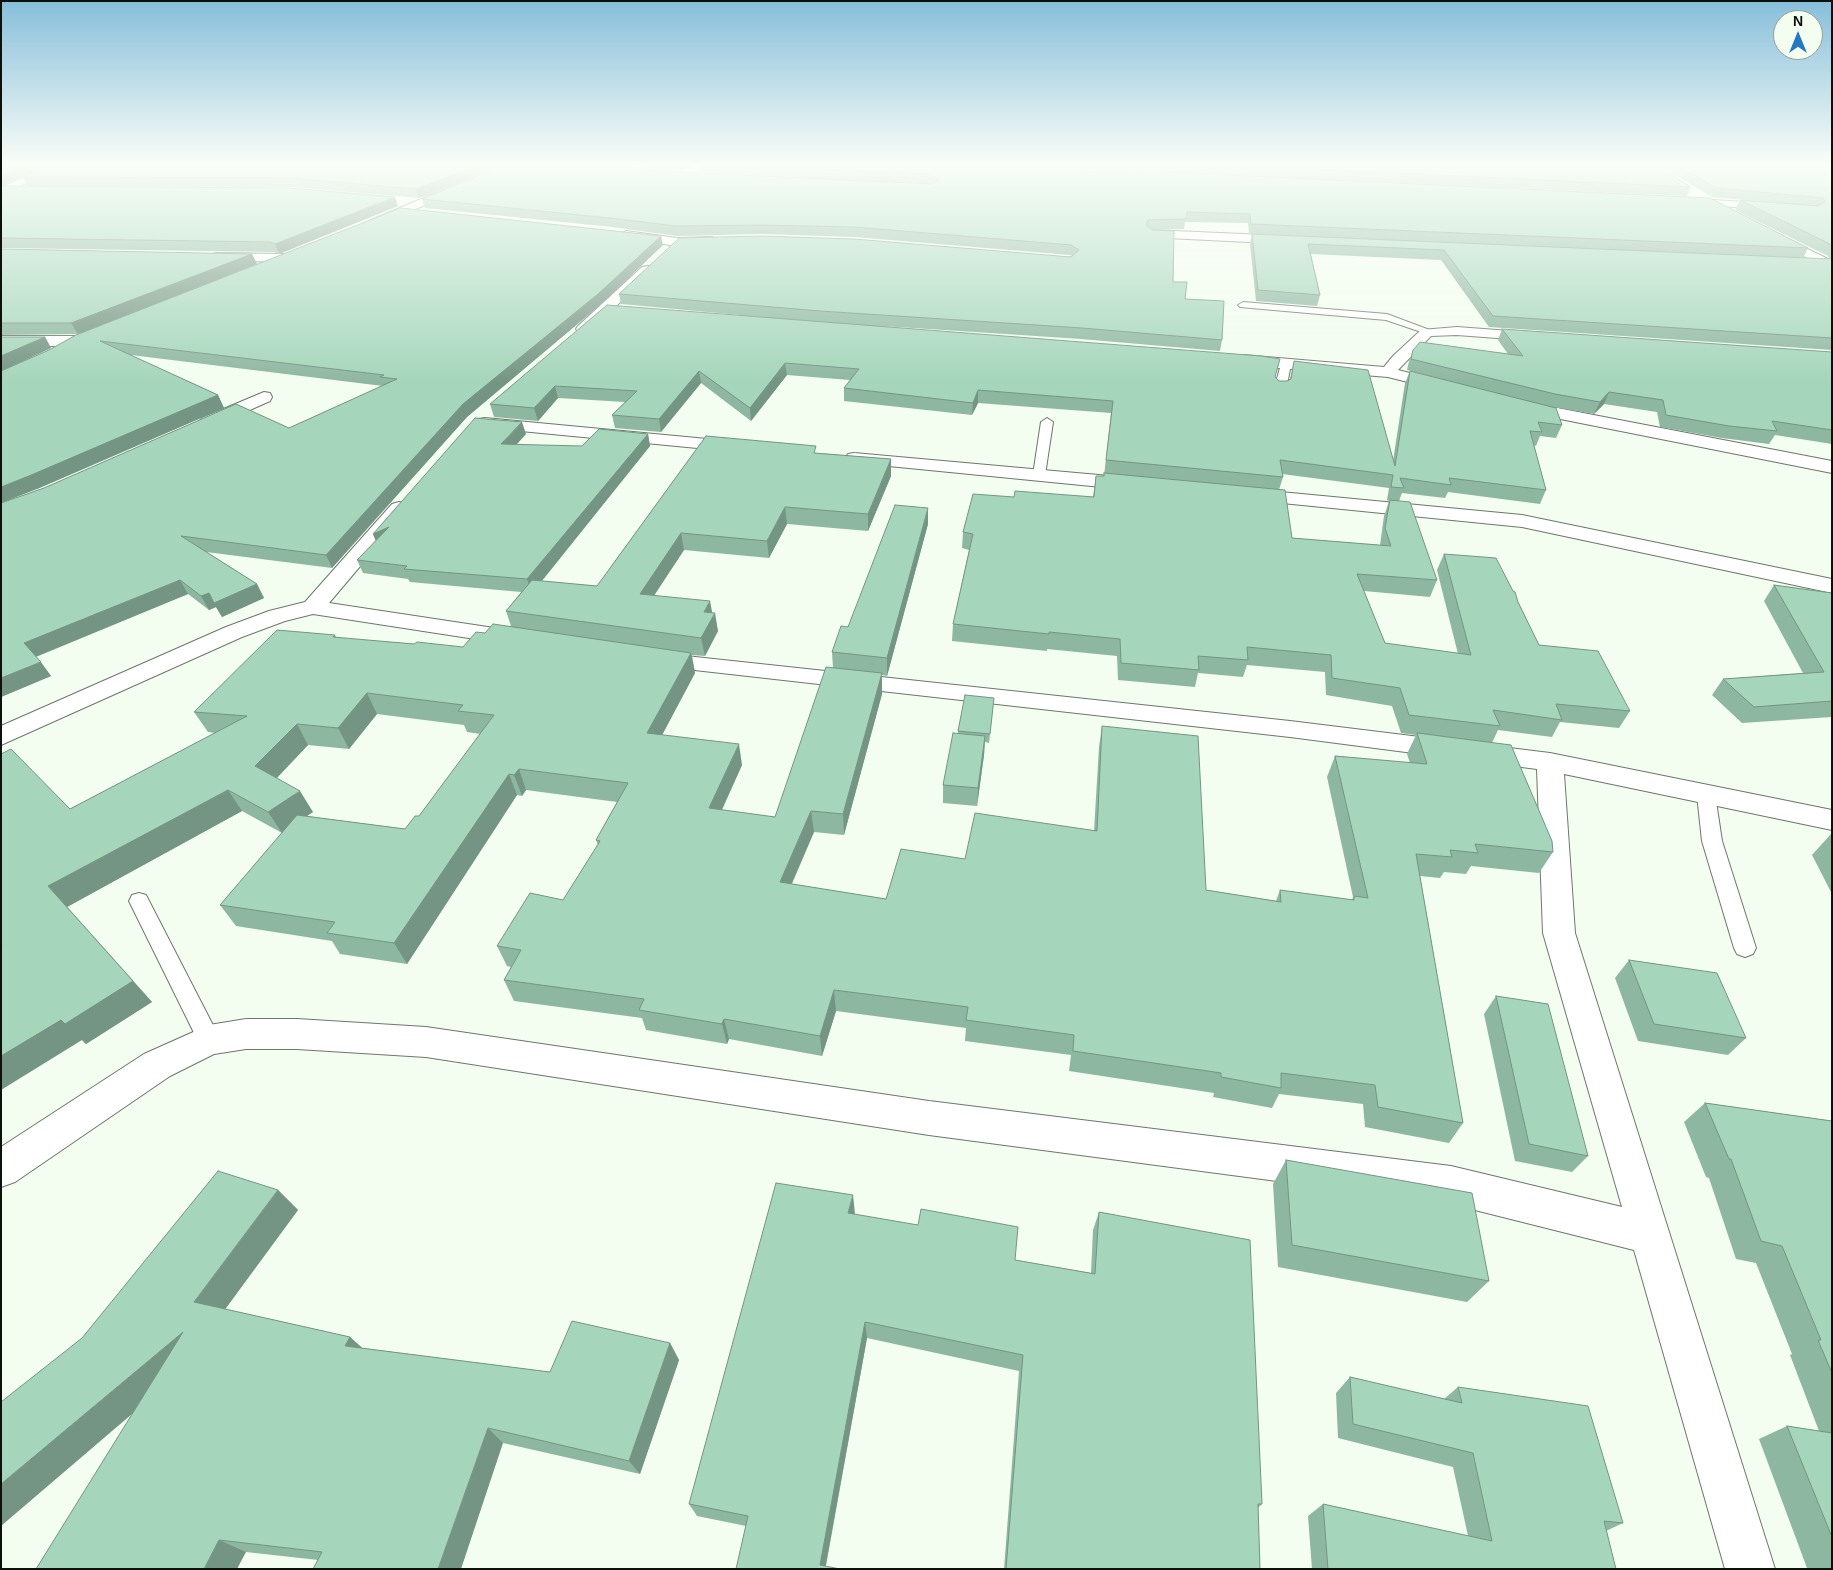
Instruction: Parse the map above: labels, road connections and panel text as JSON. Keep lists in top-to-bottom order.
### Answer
{
  "north": "top"
}
